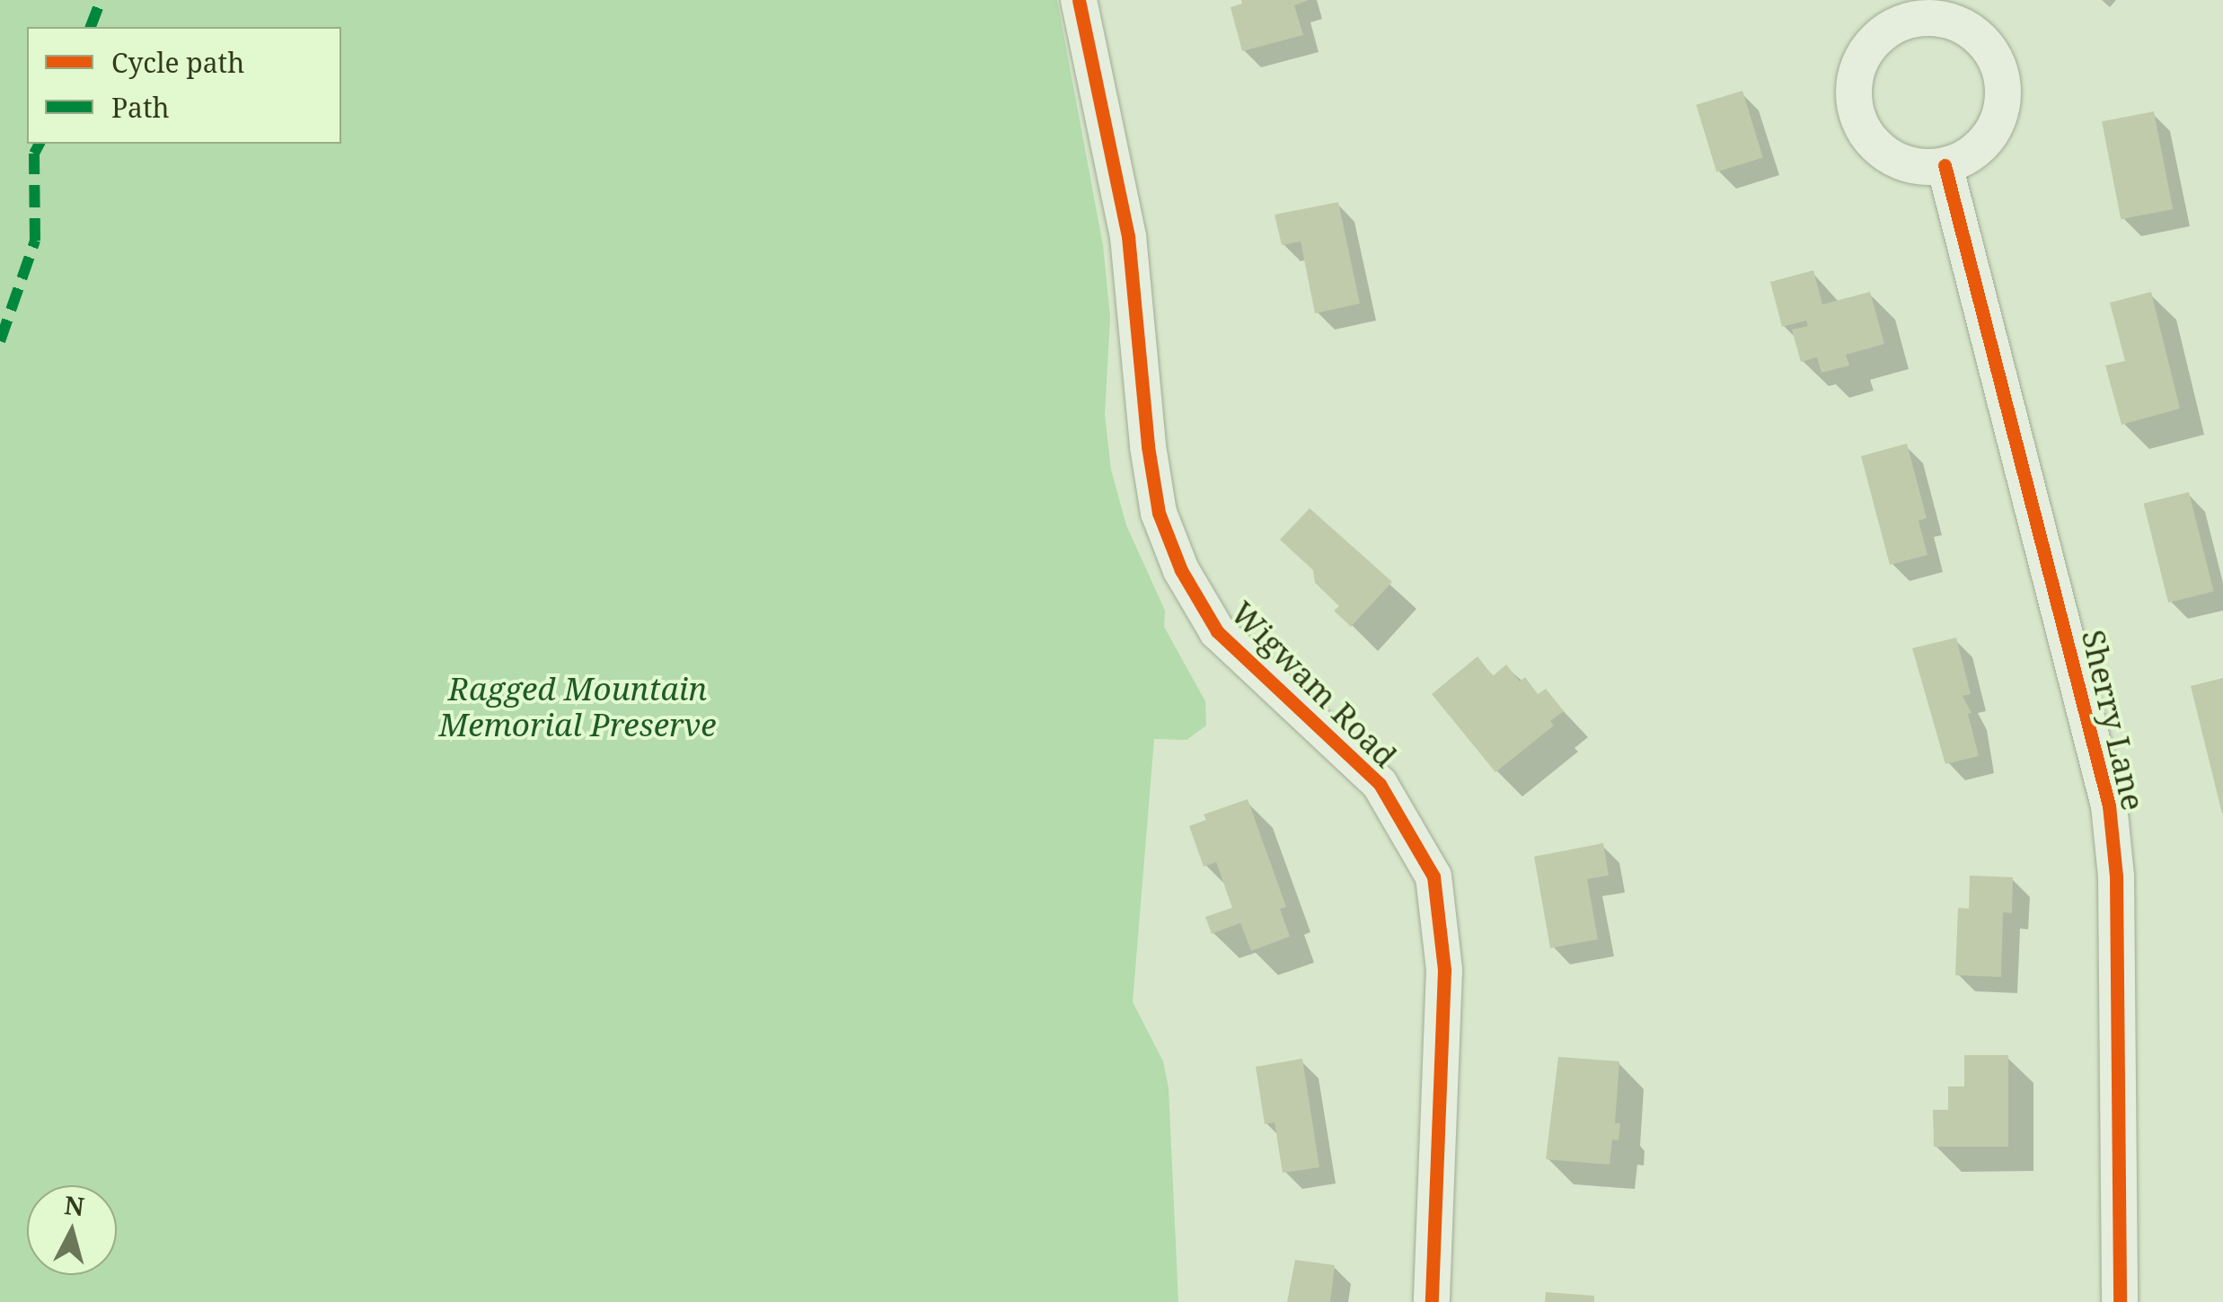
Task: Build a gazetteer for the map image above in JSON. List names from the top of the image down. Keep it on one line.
{"streets":{"street":["Wigwam Road","Sherry Lane"]},"parks":["Ragged Mountain Memorial Preserve"],"legend":["Cycle path","Path"],"north":"top"}
